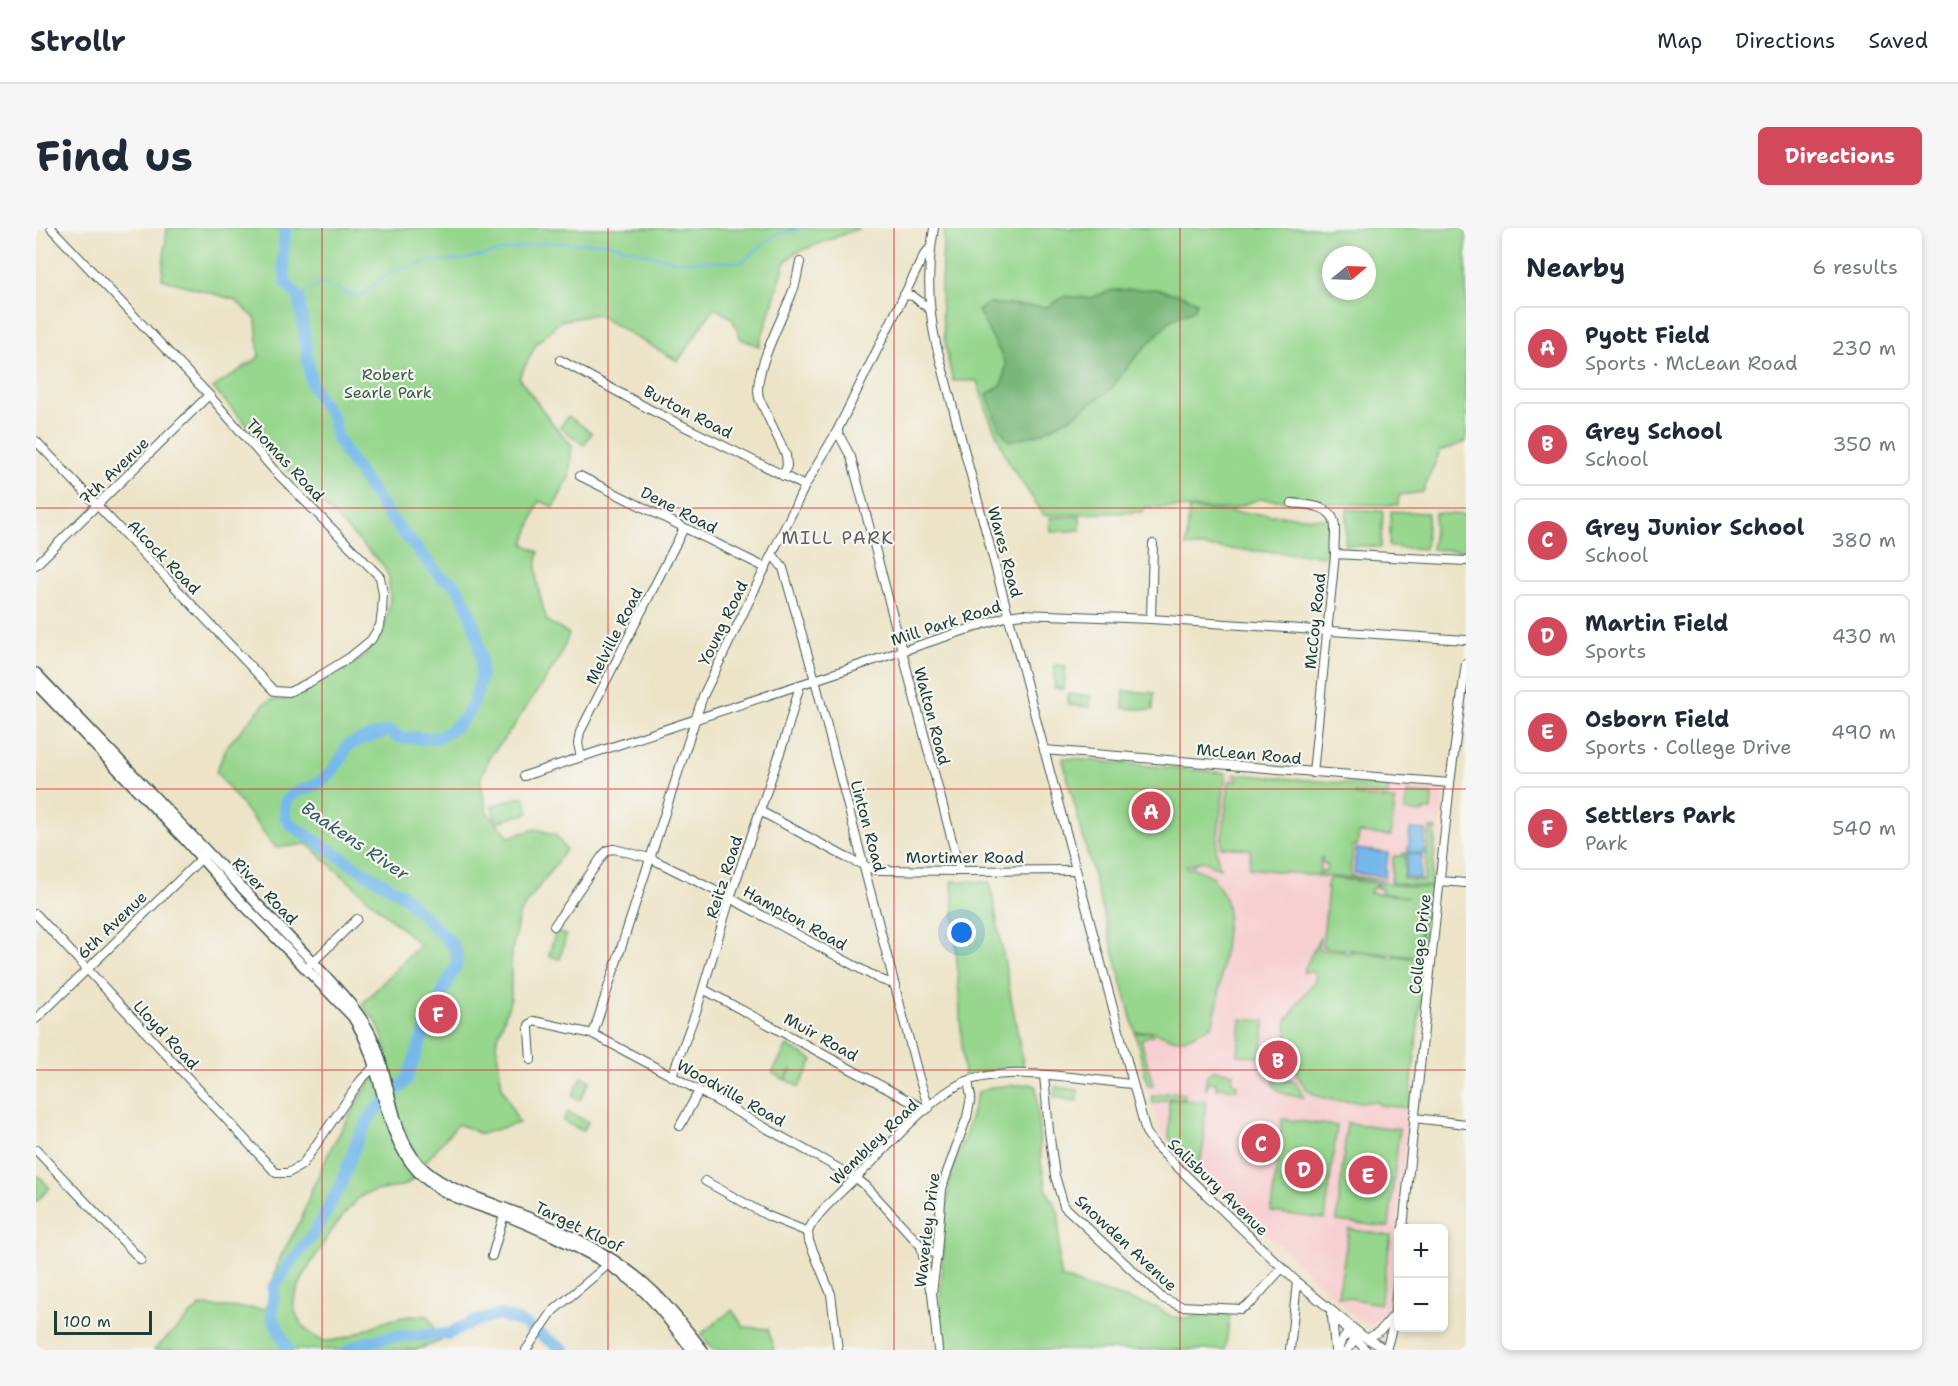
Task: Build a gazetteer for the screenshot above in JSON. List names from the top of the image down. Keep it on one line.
{"streets":{"main road":["River Road","Target Kloof"],"street":["Burton Road","Thomas Road","7th Avenue","Dene Road","Wares Road","Alcock Road","McCoy Road","Young Road","Mill Park Road","Melville Road","Walton Road","McLean Road","Linton Road","Mortimer Road","Reitz Road","Hampton Road","6th Avenue","College Drive","Lloyd Road","Muir Road","Woodville Road","Wembley Road","Salisbury Avenue","Waverley Drive","Snowden Avenue"]},"crossings":[["Burton Road","Young Road"],["Thomas Road","7th Avenue"],["Thomas Road","Alcock Road"],["7th Avenue","Alcock Road"],["Dene Road","Young Road"],["Dene Road","Melville Road"],["Wares Road","Young Road"],["Wares Road","Mill Park Road"],["Wares Road","McLean Road"],["Wares Road","Mortimer Road"],["Wares Road","Salisbury Avenue"],["McCoy Road","Mill Park Road"],["McCoy Road","McLean Road"],["Young Road","Mill Park Road"],["Young Road","Walton Road"],["Young Road","Linton Road"],["Young Road","Hampton Road"],["Young Road","Woodville Road"],["Mill Park Road","Melville Road"],["Mill Park Road","Walton Road"],["Mill Park Road","Linton Road"],["Mill Park Road","Reitz Road"],["Walton Road","Mortimer Road"],["McLean Road","College Drive"],["Linton Road","Mortimer Road"],["Linton Road","Hampton Road"],["Linton Road","Muir Road"],["Linton Road","Wembley Road"],["Mortimer Road","Reitz Road"],["Reitz Road","Hampton Road"],["Reitz Road","Muir Road"],["Reitz Road","Woodville Road"],["River Road","6th Avenue"],["River Road","Lloyd Road"],["River Road","Target Kloof"],["6th Avenue","Lloyd Road"],["Muir Road","Wembley Road"],["Woodville Road","Wembley Road"],["Wembley Road","Salisbury Avenue"],["Wembley Road","Waverley Drive"],["Wembley Road","Snowden Avenue"],["Salisbury Avenue","Snowden Avenue"]],"districts":["MILL PARK"],"water":["Baakens River"],"parks":["Robert Searle Park"],"scale_bar":"100 m","north":"right","page":{"header":"Strollr","nav":["Map","Directions","Saved"],"buttons":"Directions","title":"Find us","heading":["Nearby","6 results"],"list":[{"mark":"A","name":"Pyott Field","note":"Sports · McLean Road","value":"230 m"},{"mark":"B","name":"Grey School","note":"School","value":"350 m"},{"mark":"C","name":"Grey Junior School","note":"School","value":"380 m"},{"mark":"D","name":"Martin Field","note":"Sports","value":"430 m"},{"mark":"E","name":"Osborn Field","note":"Sports · College Drive","value":"490 m"},{"mark":"F","name":"Settlers Park","note":"Park","value":"540 m"}],"pins":["A","F","B","C","D","E"],"map_buttons":["+","−"],"scale":"100 m"}}
